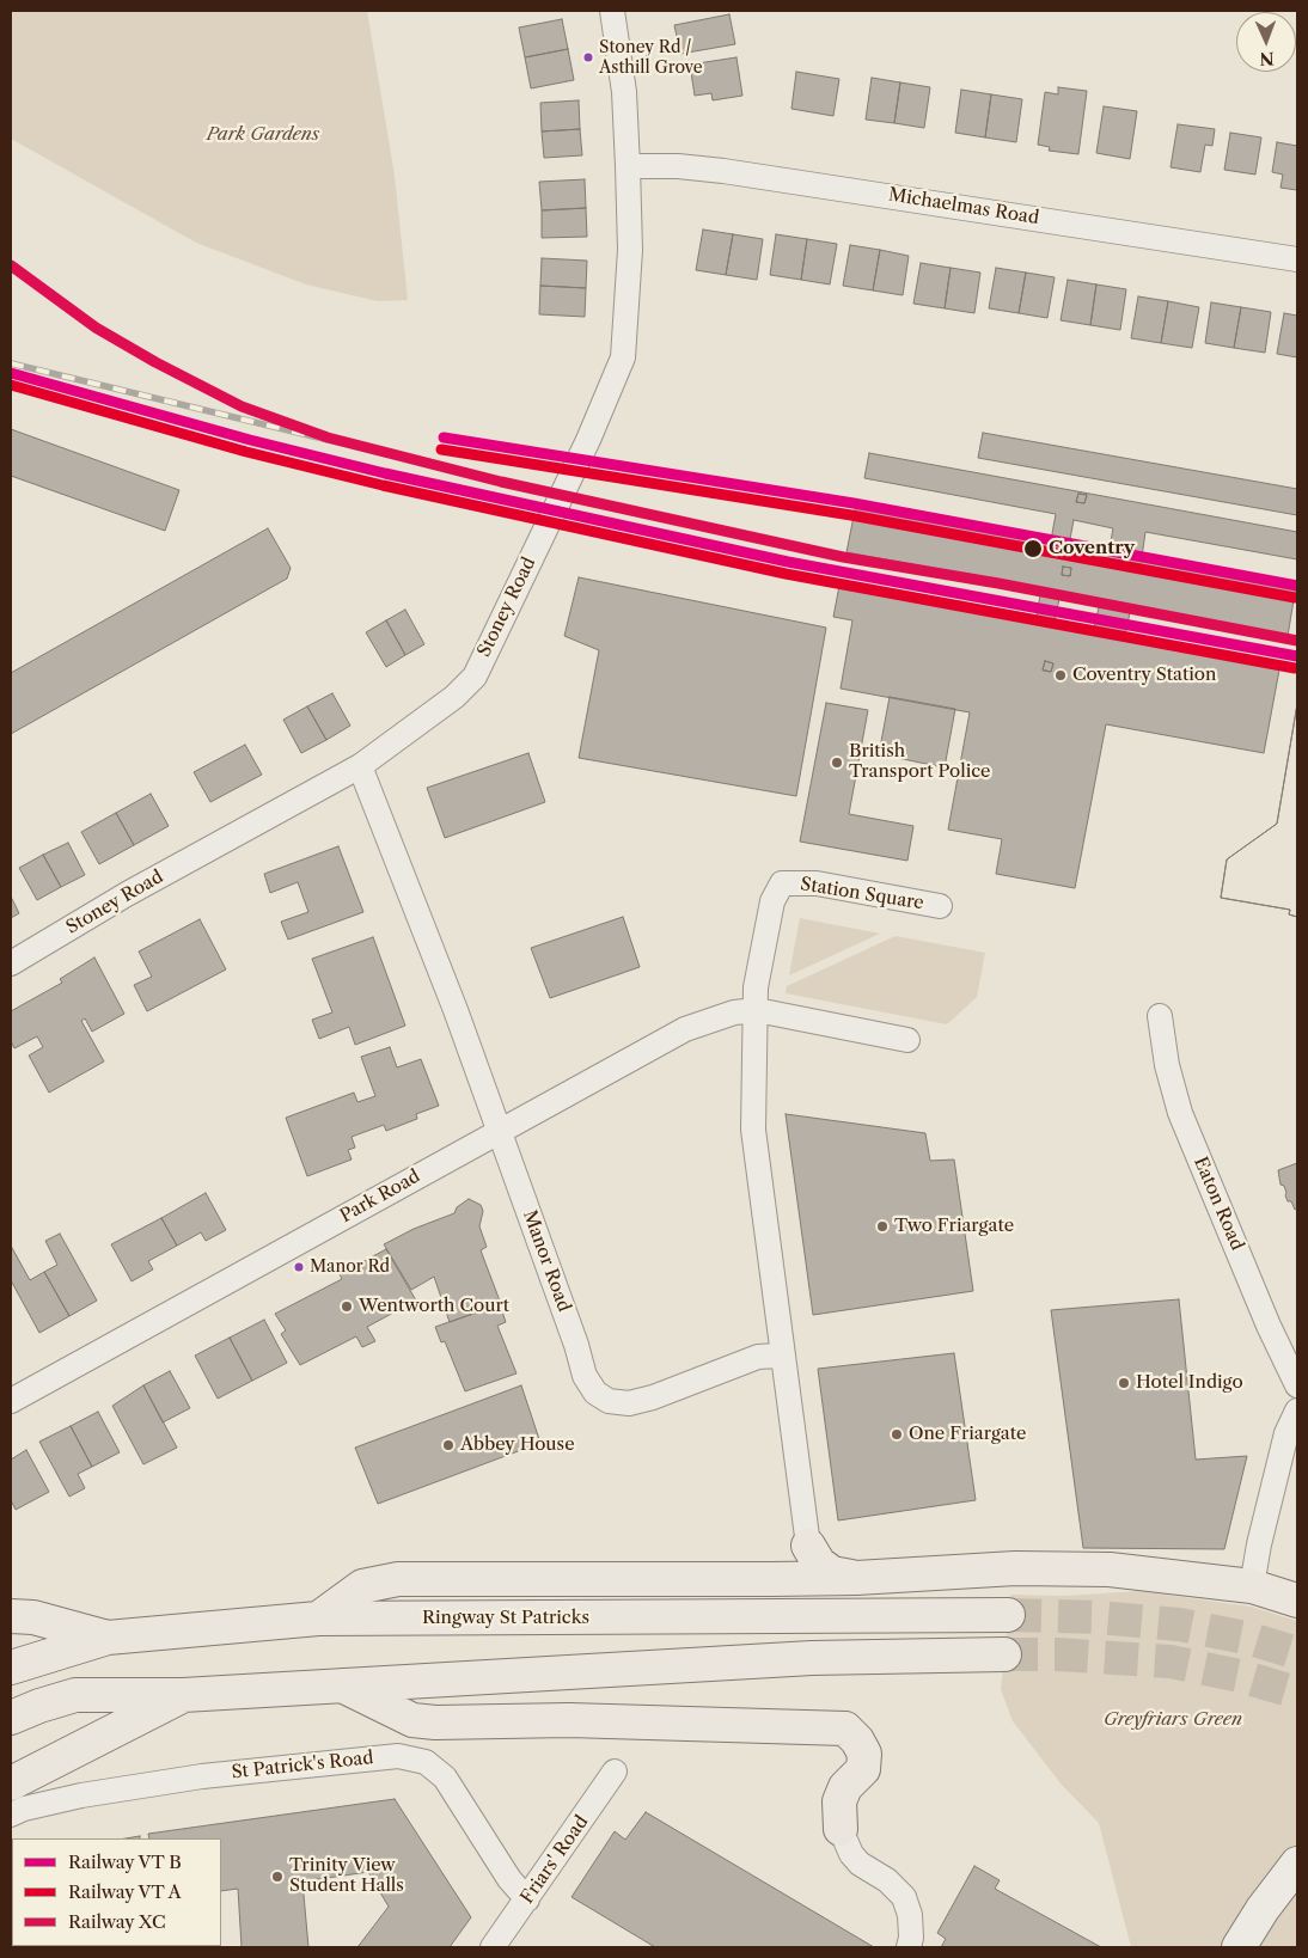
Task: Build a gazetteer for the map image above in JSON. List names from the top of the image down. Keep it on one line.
{"streets":{"highway":["Ringway St Patricks"],"street":["Michaelmas Road","Stoney Road","Station Square","Park Road","Eaton Road","Manor Road","St Patrick's Road","Friars' Road"]},"crossings":[["Michaelmas Road","Stoney Road"],["Stoney Road","Manor Road"],["Station Square","Park Road"],["Park Road","Manor Road"],["St Patrick's Road","Friars' Road"]],"parks":["Park Gardens","Greyfriars Green"],"places":["Stoney Rd / Asthill Grove","Coventry","Coventry Station","British Transport Police","Two Friargate","Manor Rd","Wentworth Court","Hotel Indigo","One Friargate","Abbey House","Trinity View Student Halls"],"lines":["rail line XC"],"legend":["Railway VT B","Railway VT A","Railway XC"],"north":"bottom"}
